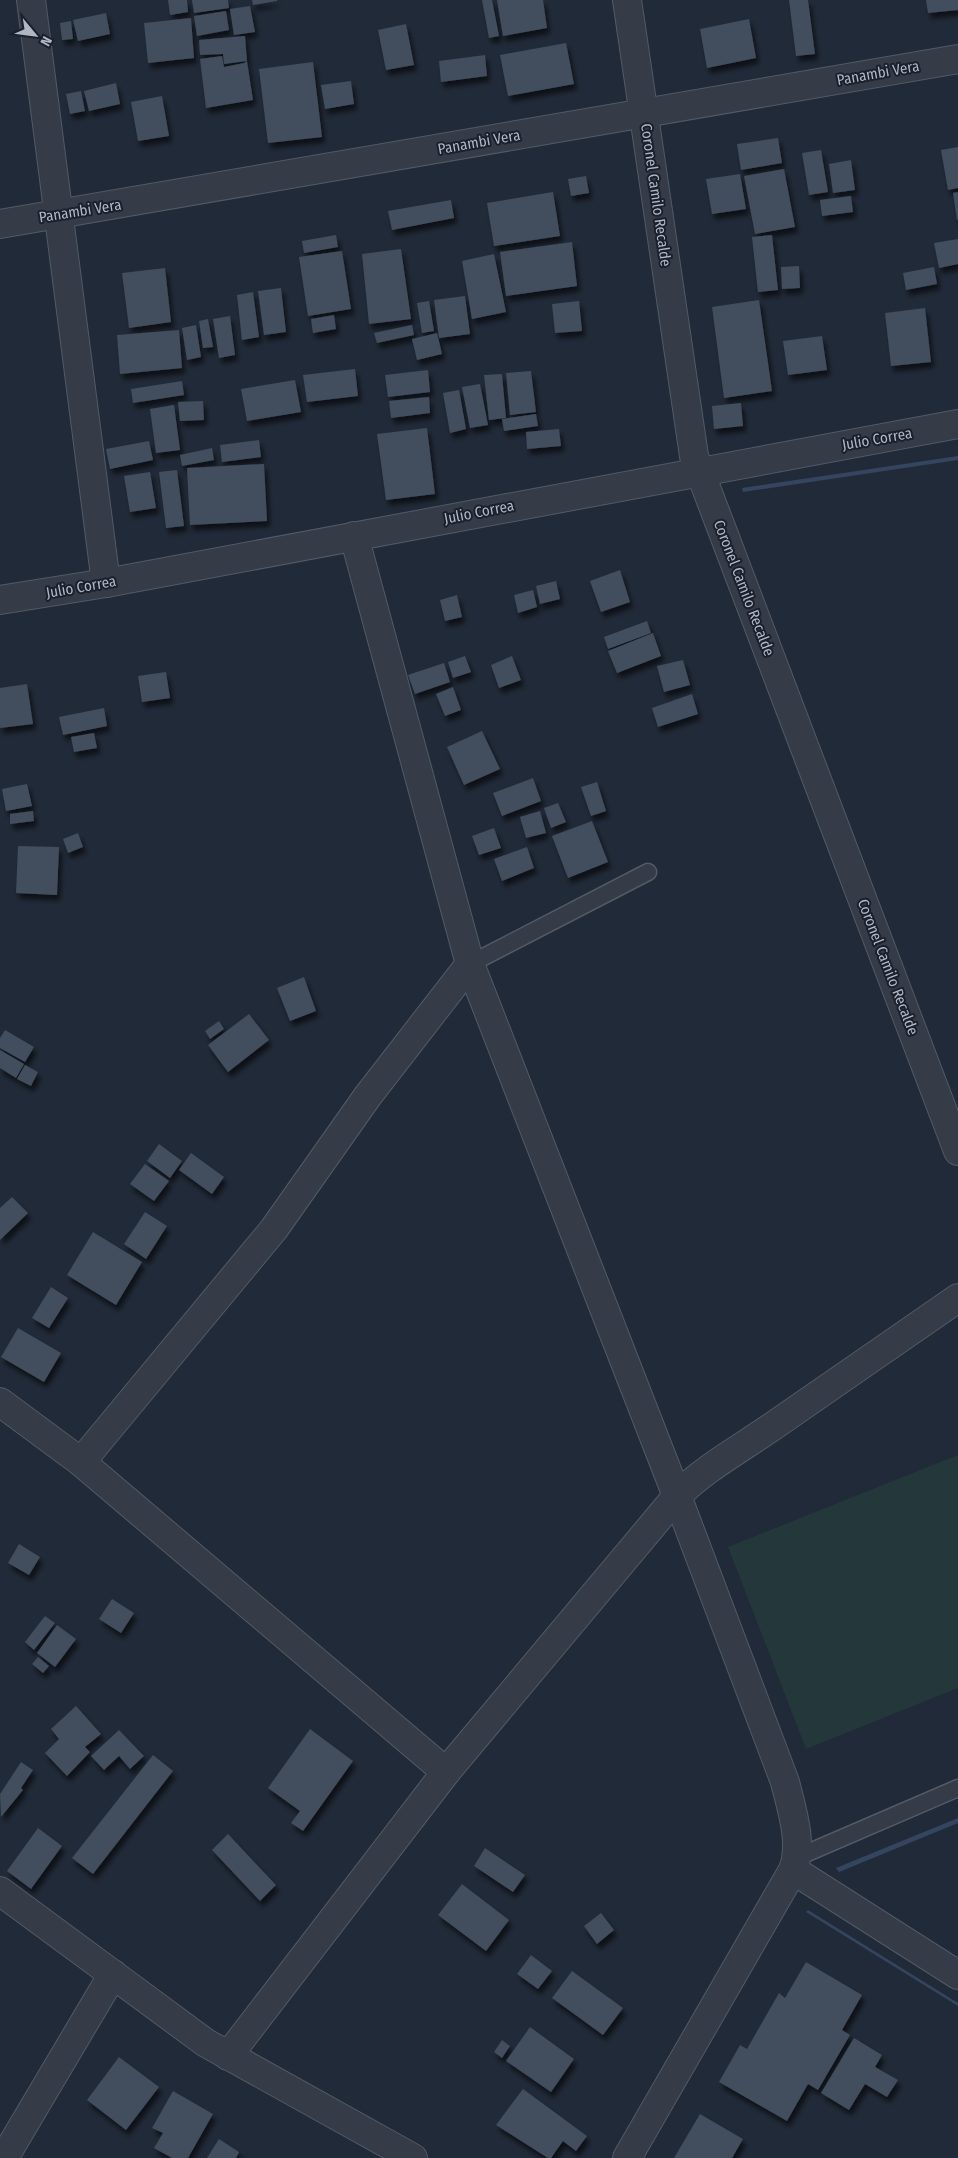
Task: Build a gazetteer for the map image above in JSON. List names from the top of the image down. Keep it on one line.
{"streets":{"street":["Panambi Vera","Coronel Camilo Recalde","Julio Correa"]},"crossings":[["Panambi Vera","Coronel Camilo Recalde"],["Coronel Camilo Recalde","Julio Correa"]],"north":"bottom right"}
